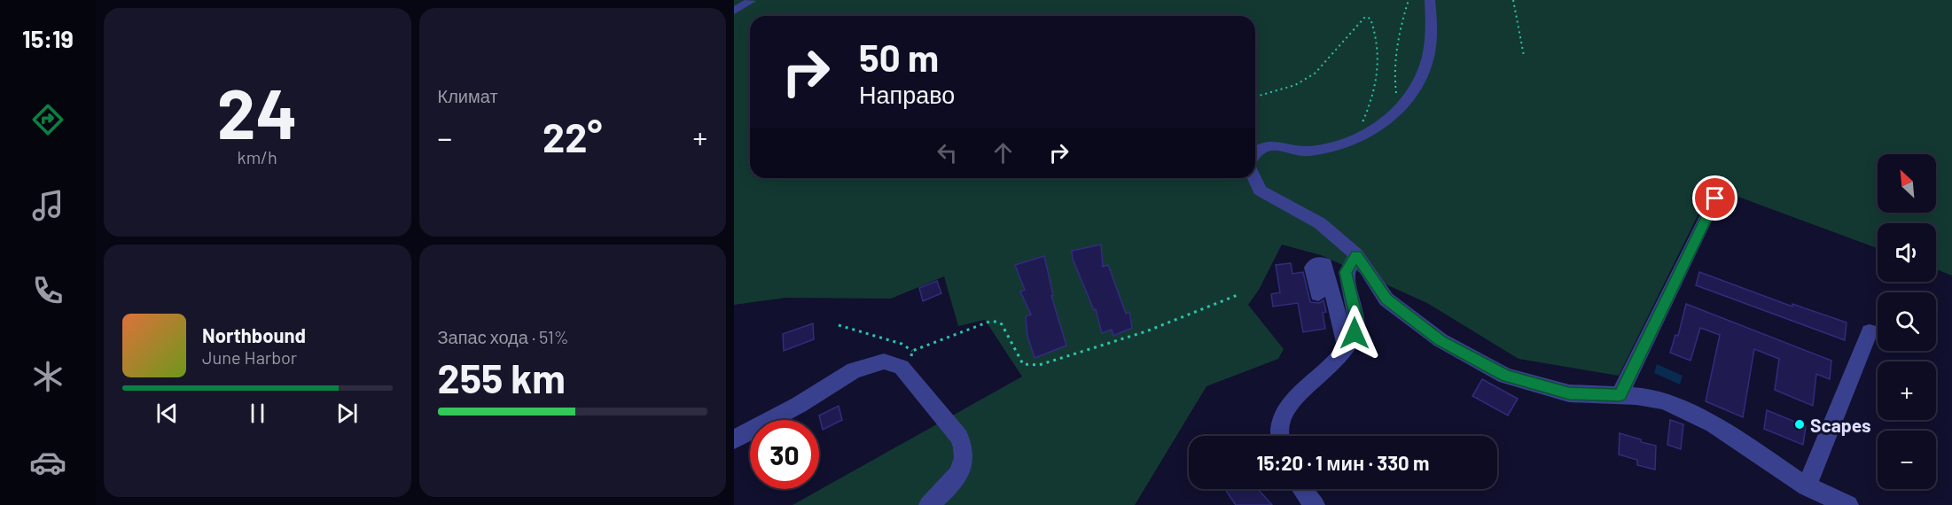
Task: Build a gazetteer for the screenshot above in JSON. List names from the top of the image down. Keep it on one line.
{"places":["Scapes"],"north":"top left","page":{"tabs":"15:19","tile":[["24","km/h"],"Климат",["Запас хода · 51%","255 km"]],"turn":["50 m","Направо"],"heat":["−","22°","+"],"map_buttons":["+","−"],"song":["Northbound","June Harbor"],"limit":"30","trip":"15:20 · 1 мин · 330 m"}}
